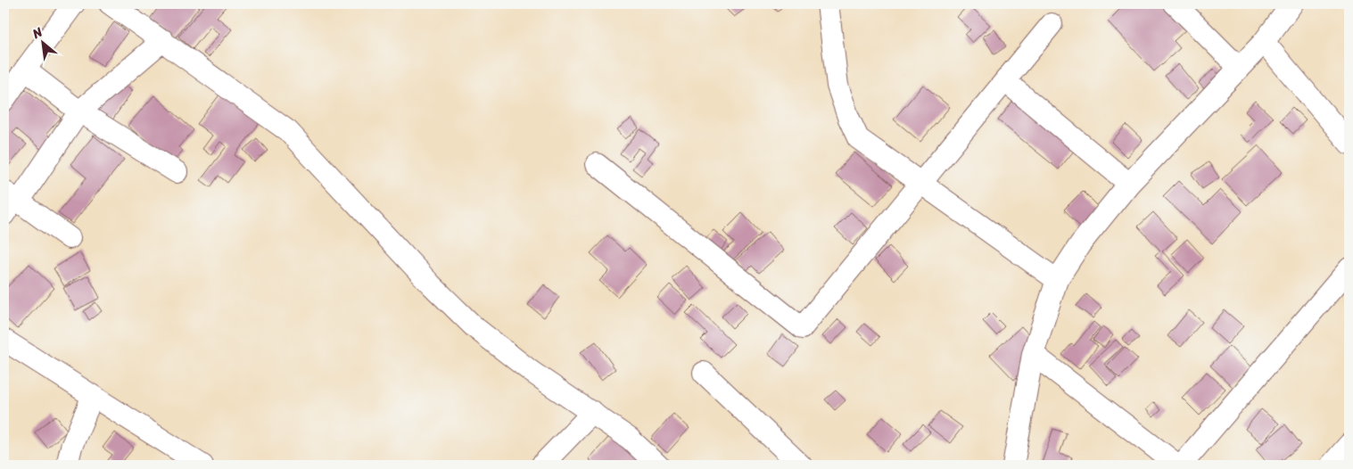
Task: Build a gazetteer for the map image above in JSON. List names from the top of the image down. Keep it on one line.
{"north":"top left"}
